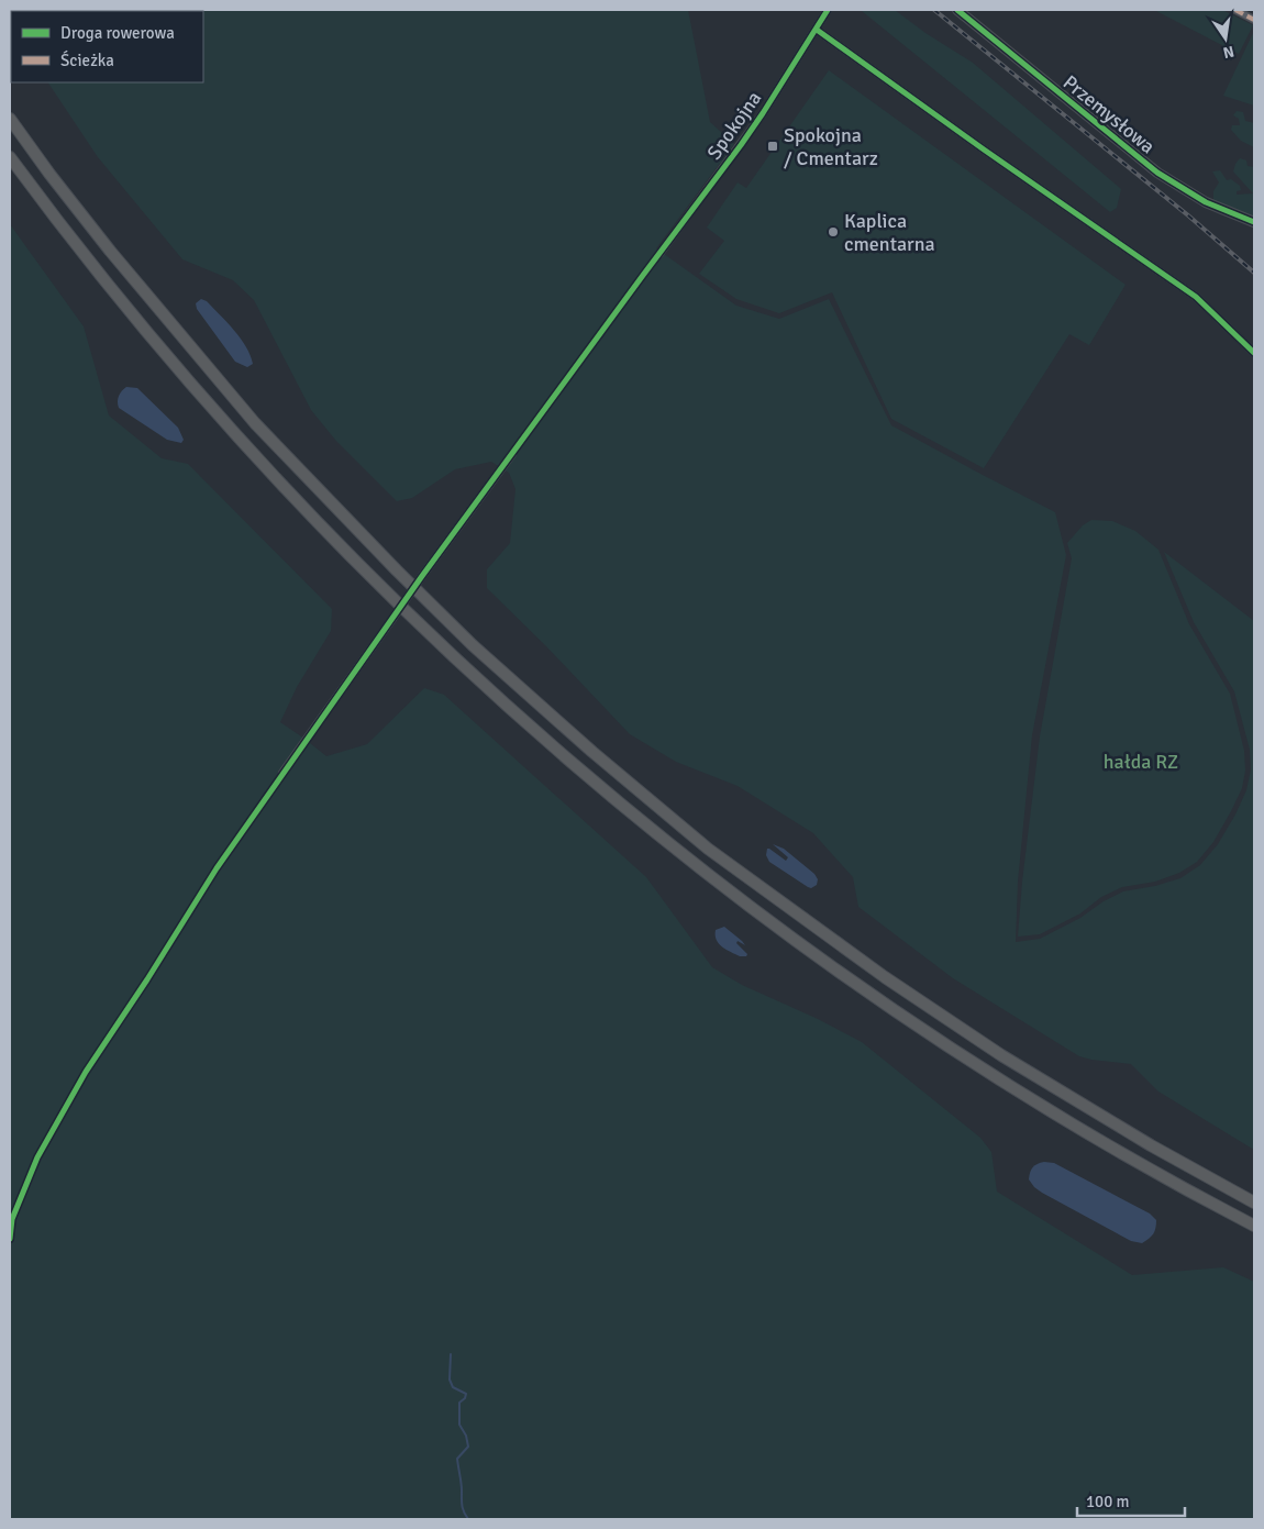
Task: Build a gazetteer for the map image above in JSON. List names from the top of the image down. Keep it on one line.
{"streets":{"street":["Przemysłowa","Spokojna"]},"parks":["hałda RZ"],"places":{"transit":["Spokojna / Cmentarz"],"other":["Kaplica cmentarna"]},"legend":["Droga rowerowa","Ścieżka"],"scale_bar":"100 m","north":"bottom"}
